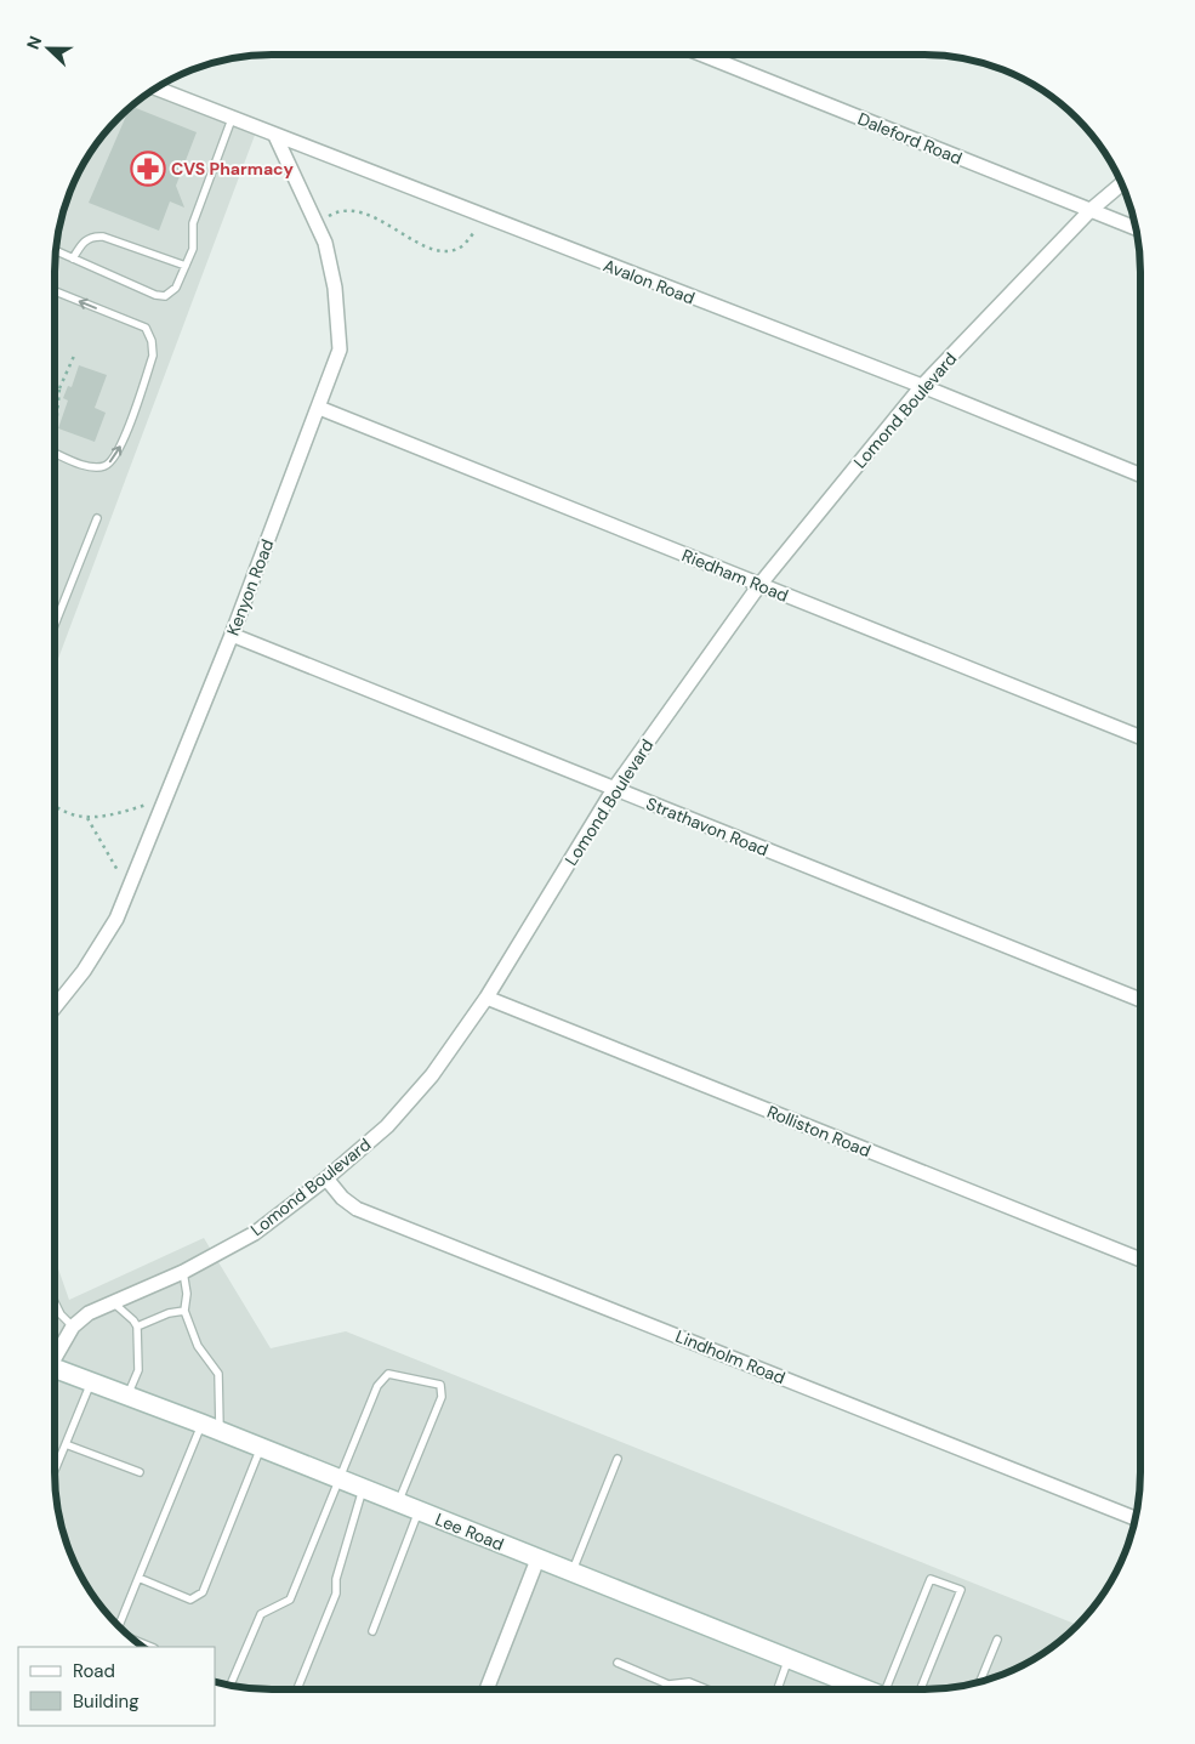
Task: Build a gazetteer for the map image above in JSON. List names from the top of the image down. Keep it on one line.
{"streets":{"main road":["Lee Road"],"street":["Daleford Road","Avalon Road","Lomond Boulevard","Riedham Road","Kenyon Road","Strathavon Road","Rolliston Road","Lindholm Road"]},"crossings":[["Daleford Road","Lomond Boulevard"],["Avalon Road","Lomond Boulevard"],["Avalon Road","Kenyon Road"],["Lomond Boulevard","Riedham Road"],["Lomond Boulevard","Strathavon Road"],["Lomond Boulevard","Rolliston Road"],["Lomond Boulevard","Lindholm Road"],["Riedham Road","Kenyon Road"],["Kenyon Road","Strathavon Road"]],"places":{"pharmacy":["CVS Pharmacy"]},"legend":["Road","Building"],"north":"left"}
